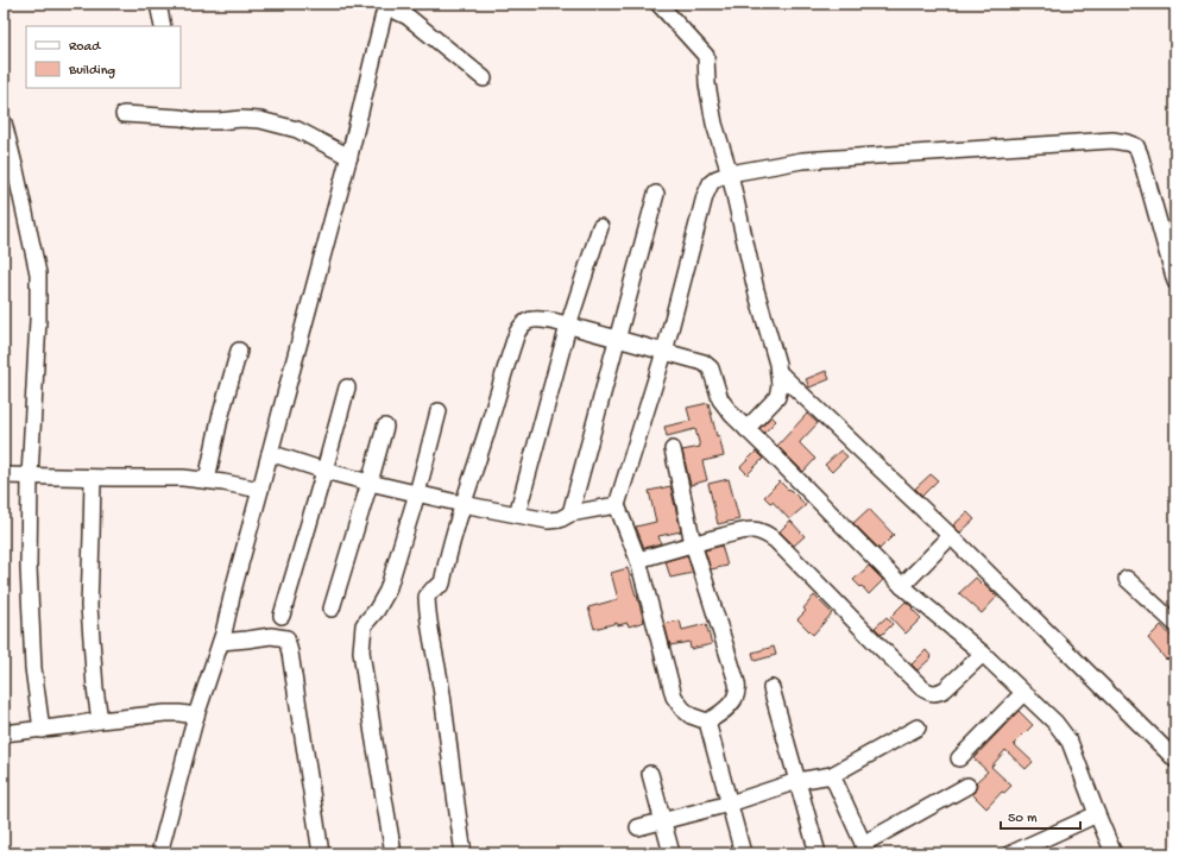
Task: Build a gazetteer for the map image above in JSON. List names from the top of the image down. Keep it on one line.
{"legend":["Road","Building"],"scale_bar":"50 m"}
